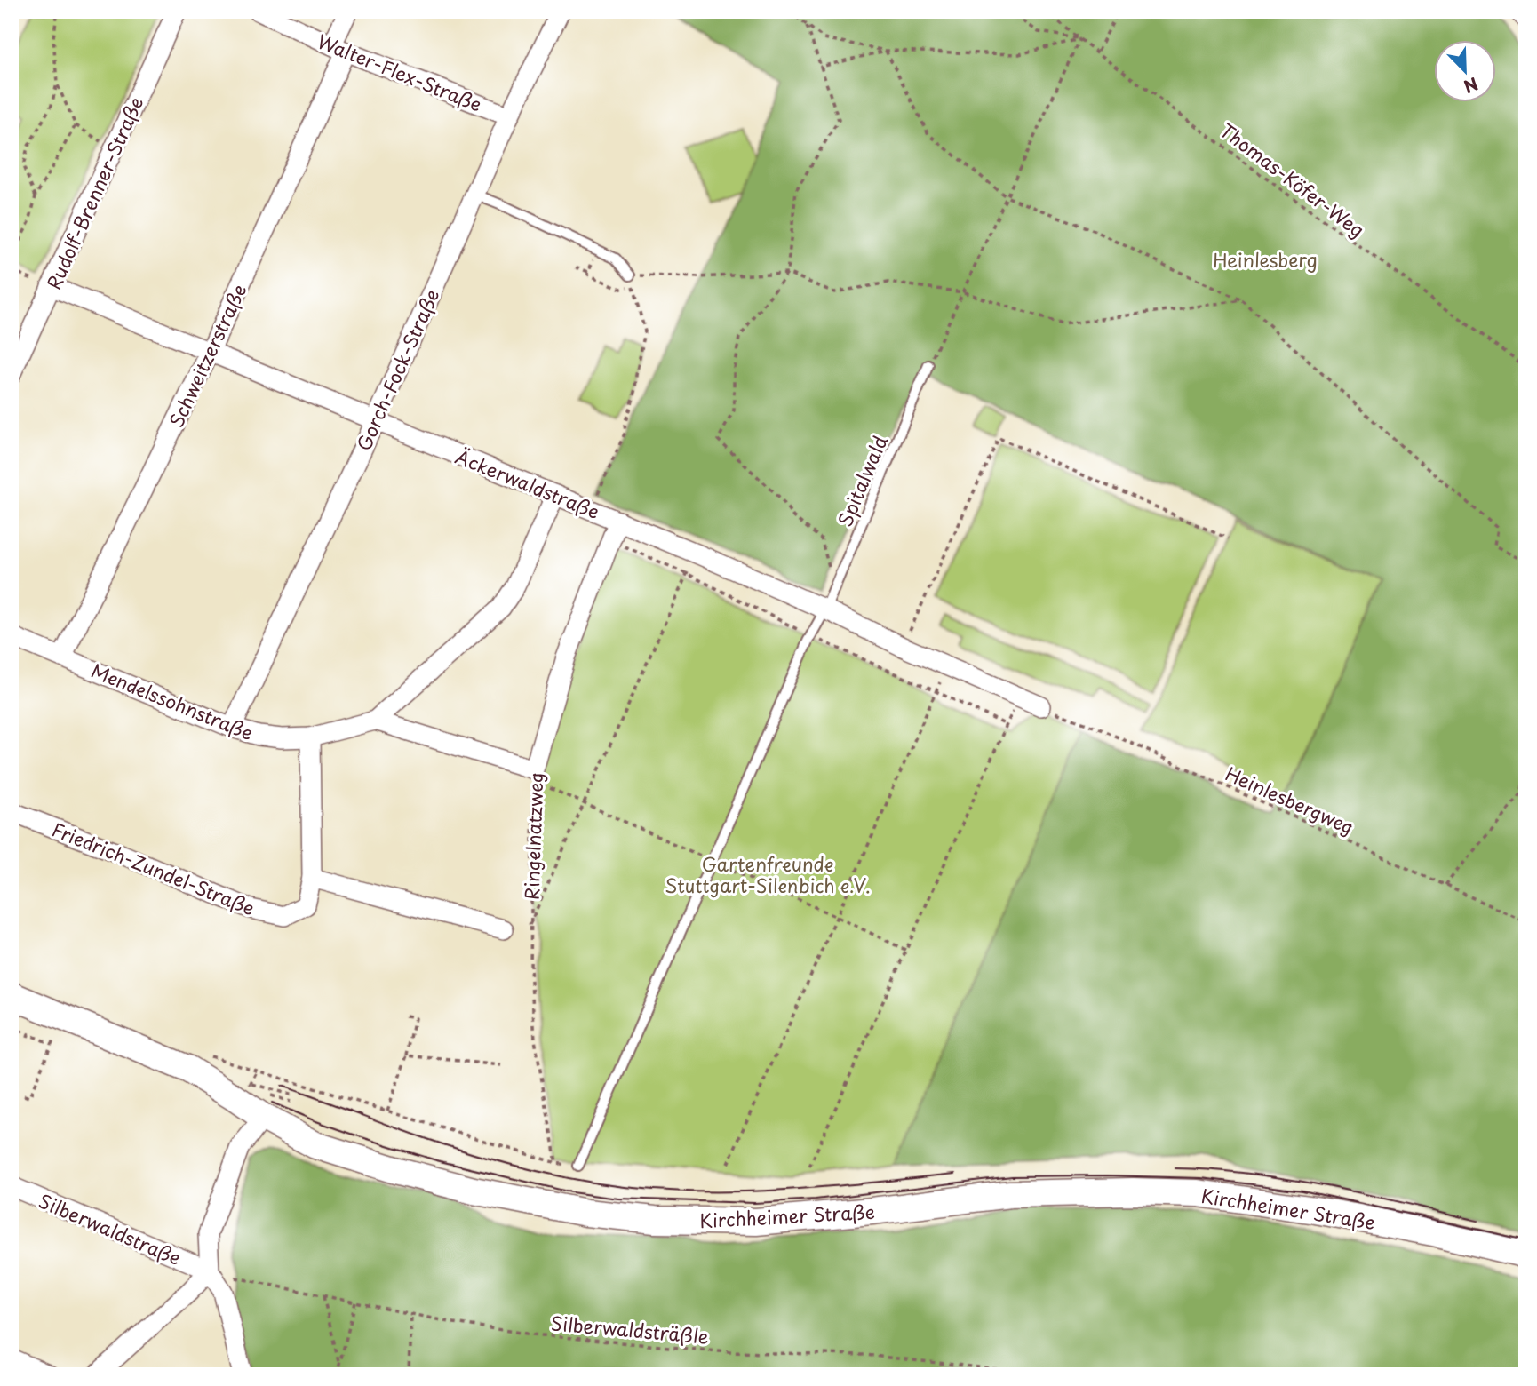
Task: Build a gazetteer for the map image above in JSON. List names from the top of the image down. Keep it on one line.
{"streets":{"main road":["Kirchheimer Straße"],"street":["Walter-Flex-Straße","Rudolf-Brenner-Straße","Schweitzerstraße","Gorch-Fock-Straße","Äckerwaldstraße","Mendelssohnstraße","Ringelnatzweg","Friedrich-Zundel-Straße","Silberwaldstraße"],"lane":["Spitalwald"],"path":["Thomas-Köfer-Weg","Heinlesbergweg","Silberwaldsträßle"]},"crossings":[["Walter-Flex-Straße","Schweitzerstraße"],["Walter-Flex-Straße","Gorch-Fock-Straße"],["Rudolf-Brenner-Straße","Äckerwaldstraße"],["Schweitzerstraße","Äckerwaldstraße"],["Schweitzerstraße","Mendelssohnstraße"],["Gorch-Fock-Straße","Äckerwaldstraße"],["Gorch-Fock-Straße","Mendelssohnstraße"],["Spitalwald","Äckerwaldstraße"],["Äckerwaldstraße","Mendelssohnstraße"],["Äckerwaldstraße","Heinlesbergweg"],["Äckerwaldstraße","Ringelnatzweg"],["Mendelssohnstraße","Friedrich-Zundel-Straße"],["Silberwaldstraße","Silberwaldsträßle"]],"parks":["Heinlesberg","Gartenfreunde Stuttgart-Silenbich e.V."],"north":"bottom right"}
